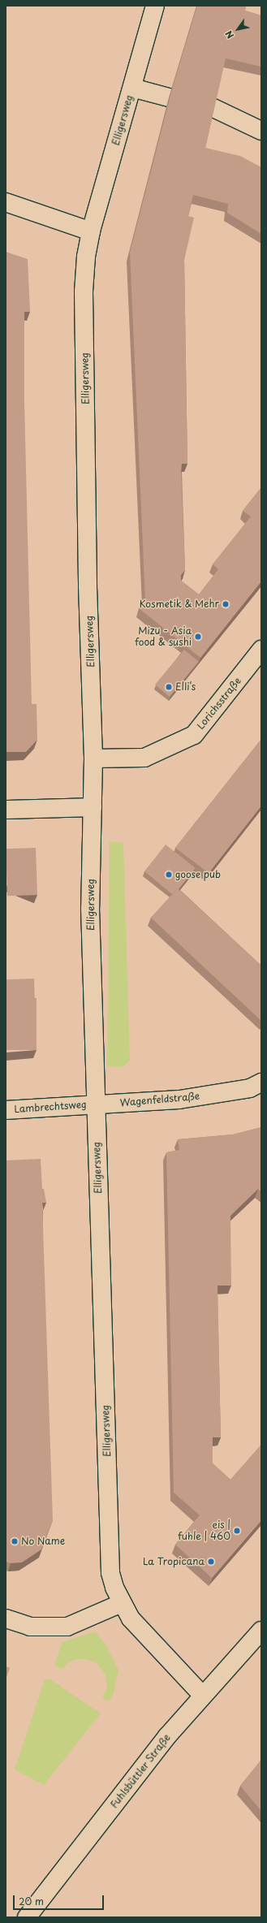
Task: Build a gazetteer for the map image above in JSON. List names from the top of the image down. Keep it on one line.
{"streets":{"street":["Elligersweg","Lorichsstraße","Wagenfeldstraße","Lambrechtsweg","Fuhlsbüttler Straße"]},"crossings":[["Elligersweg","Lorichsstraße"],["Elligersweg","Wagenfeldstraße"],["Elligersweg","Lambrechtsweg"],["Elligersweg","Fuhlsbüttler Straße"],["Wagenfeldstraße","Lambrechtsweg"]],"places":["Kosmetik & Mehr","Mizu - Asia food & sushi","Elli‘s","goose pub","eis | fuhle | 460","No Name","La Tropicana"],"scale_bar":"20 m","north":"bottom left"}
